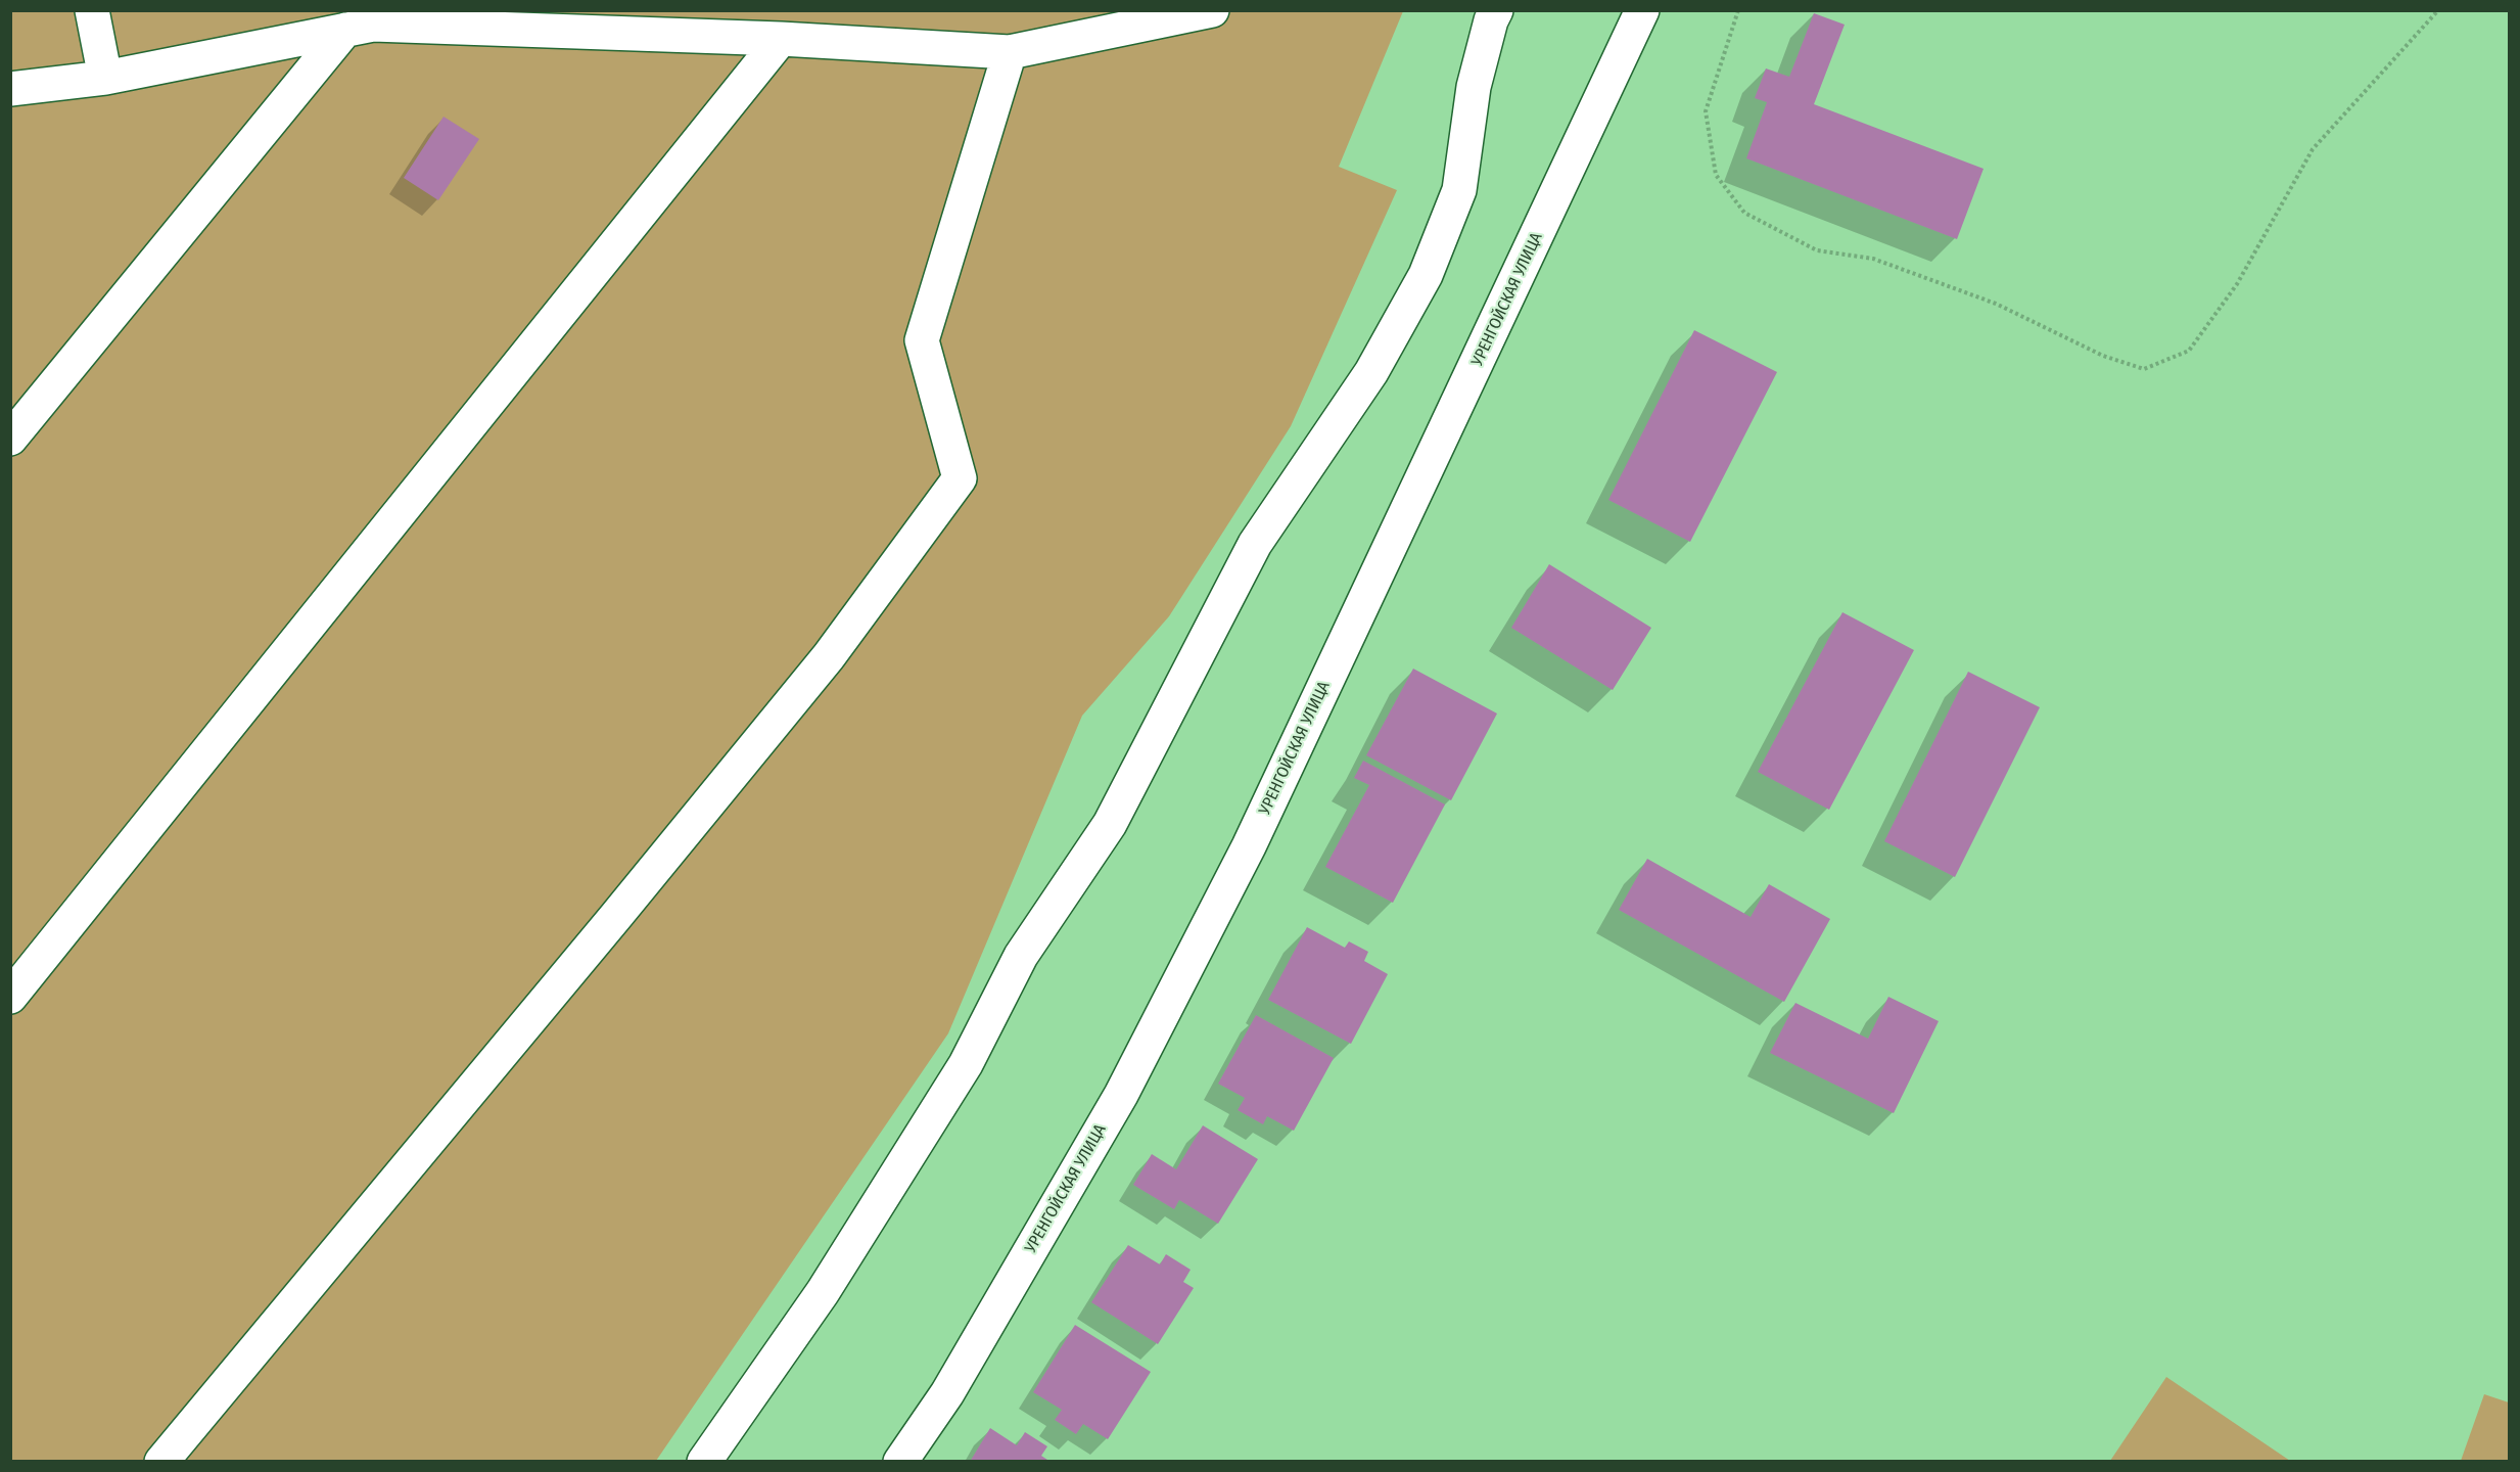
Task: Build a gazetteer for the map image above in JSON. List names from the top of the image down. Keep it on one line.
{"streets":{"street":["УРЕНГОЙСКАЯ УЛИЦА"]}}
